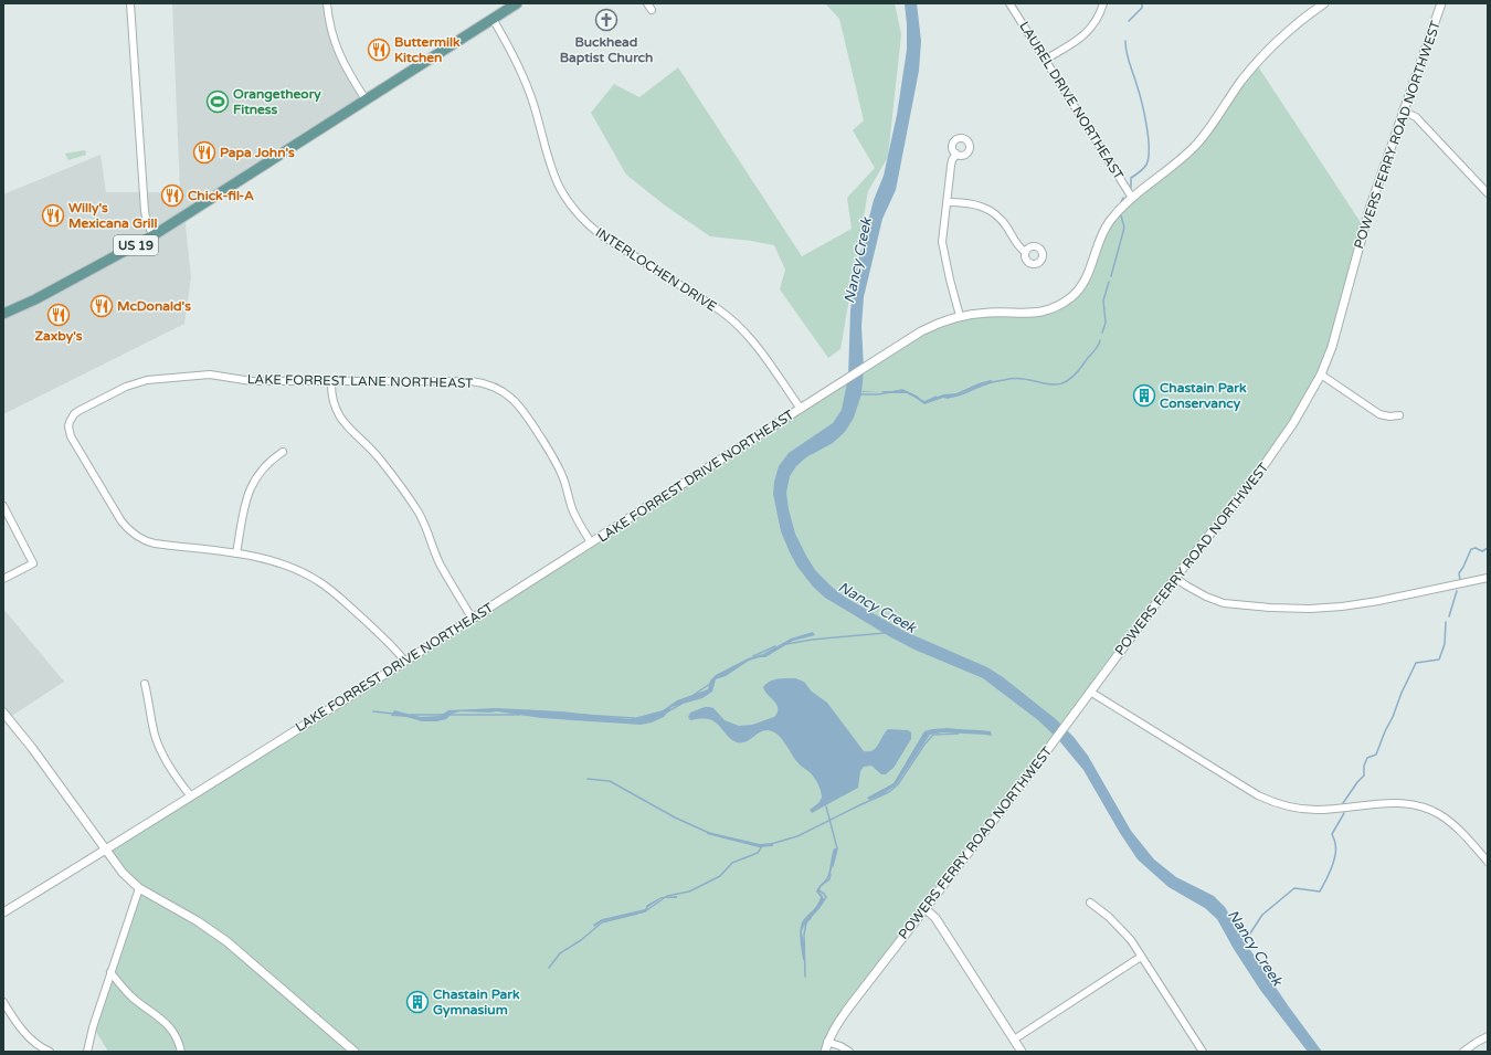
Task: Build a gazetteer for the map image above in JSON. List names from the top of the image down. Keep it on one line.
{"streets":{"main road":["US 19"],"street":["LAUREL DRIVE NORTHEAST","POWERS FERRY ROAD NORTHWEST","INTERLOCHEN DRIVE","LAKE FORREST LANE NORTHEAST","LAKE FORREST DRIVE NORTHEAST"]},"crossings":[["LAUREL DRIVE NORTHEAST","LAKE FORREST DRIVE NORTHEAST"],["US 19","INTERLOCHEN DRIVE"],["INTERLOCHEN DRIVE","LAKE FORREST DRIVE NORTHEAST"],["LAKE FORREST LANE NORTHEAST","LAKE FORREST DRIVE NORTHEAST"]],"water":["Nancy Creek"],"places":{"church":["Buckhead Baptist Church"],"restaurant":["Buttermilk Kitchen","Papa John's","Chick-fil-A","Willy's Mexicana Grill","McDonald's","Zaxby's"],"sports":["Orangetheory Fitness"],"building":["Chastain Park Conservancy","Chastain Park Gymnasium"]}}
